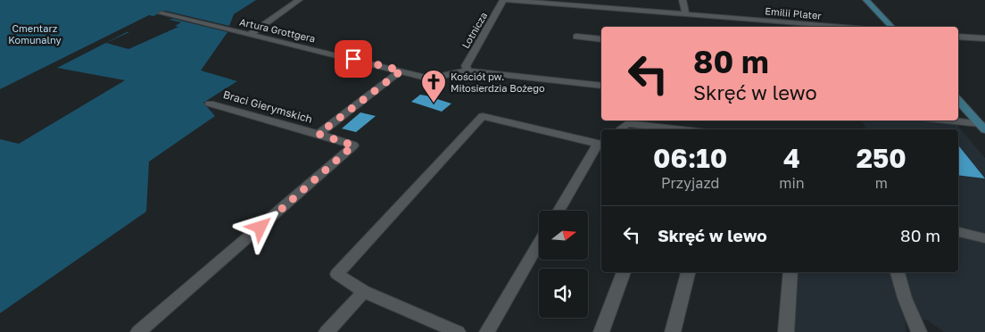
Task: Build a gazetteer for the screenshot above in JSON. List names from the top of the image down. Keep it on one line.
{"streets":{"street":["Emilii Plater","Artura Grottgera","Lotnicza","Braci Gierymskich"]},"crossings":[["Emilii Plater","Lotnicza"],["Artura Grottgera","Lotnicza"]],"parks":["Cmentarz Komunalny"],"places":{"church":["Kościół pw. Miłosierdzia Bożego"]},"north":"right","page":{"turn":["80 m","Skręć w lewo"],"eta":["06:10","Przyjazd","4","min","250","m"],"list":[{"name":"Skręć w lewo","value":"80 m"}]}}
